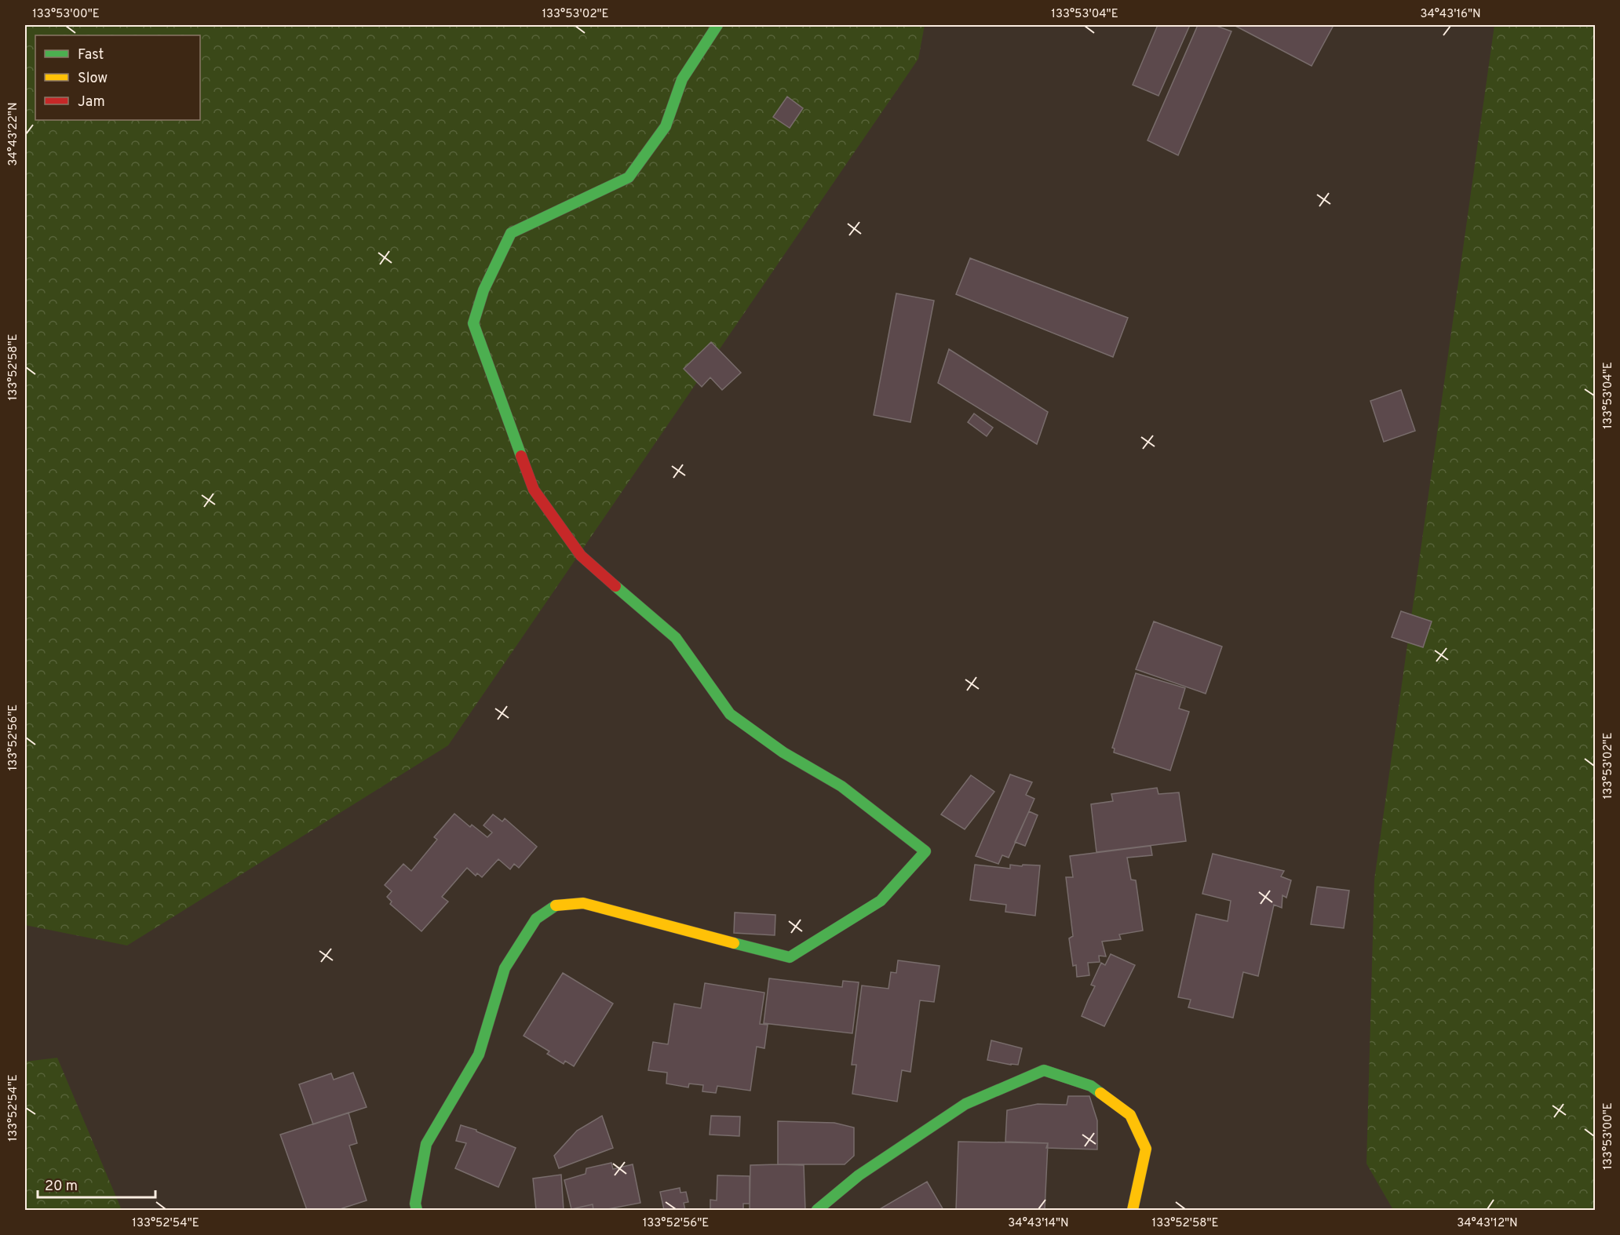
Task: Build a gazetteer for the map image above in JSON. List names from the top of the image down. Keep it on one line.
{"legend":["Fast","Slow","Jam"],"scale_bar":"20 m","coordinates":["133°53'00\"E","133°53'02\"E","133°53'04\"E","34°43'16\"N","34°43'22\"N","133°52'58\"E","133°52'56\"E","133°52'54\"E","34°43'14\"N","34°43'12\"N"]}
